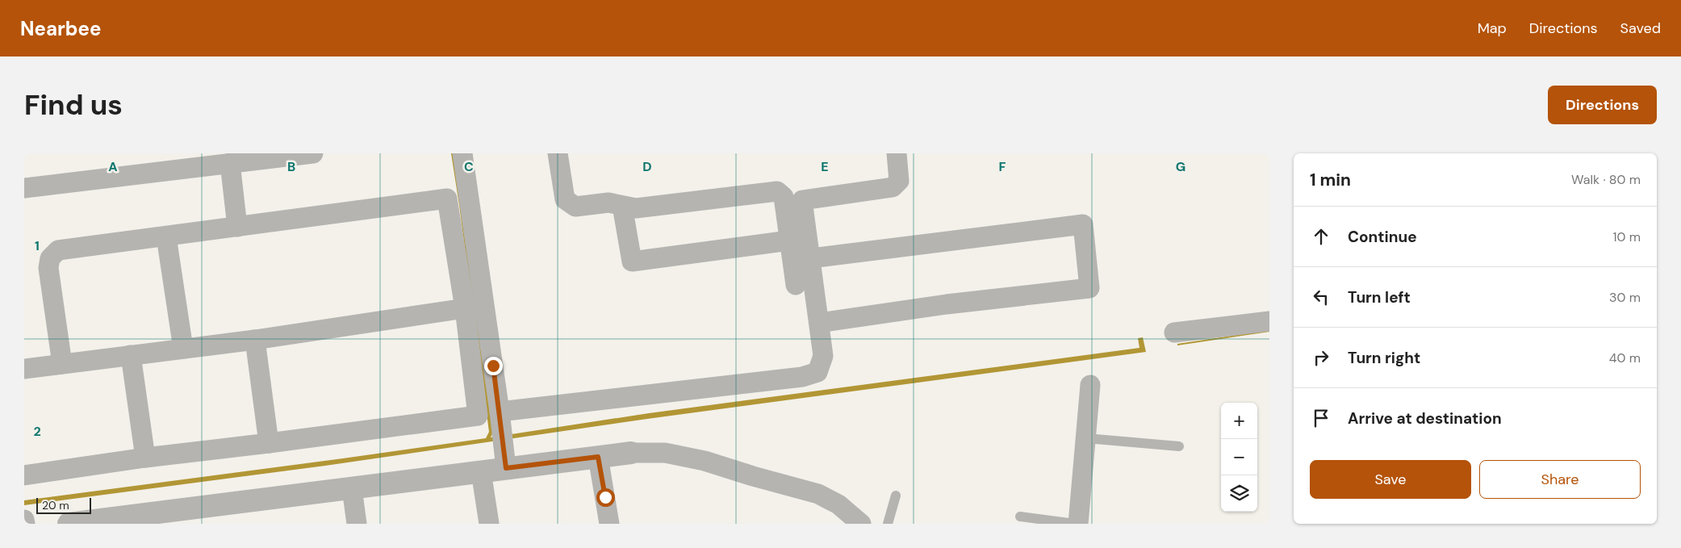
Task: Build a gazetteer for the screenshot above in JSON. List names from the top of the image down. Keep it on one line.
{"scale_bar":"20 m","page":{"header":"Nearbee","nav":["Map","Directions","Saved"],"buttons":["Directions",["Save","Share"]],"title":"Find us","heading":["1 min","Walk · 80 m"],"list":[["Continue","10 m"],["Turn left","30 m"],["Turn right","40 m"],"Arrive at destination"],"map_buttons":["+","−"],"scale":"20 m"},"grid":{"columns":["A","B","C","D","E","F","G"],"rows":["1","2"]}}
